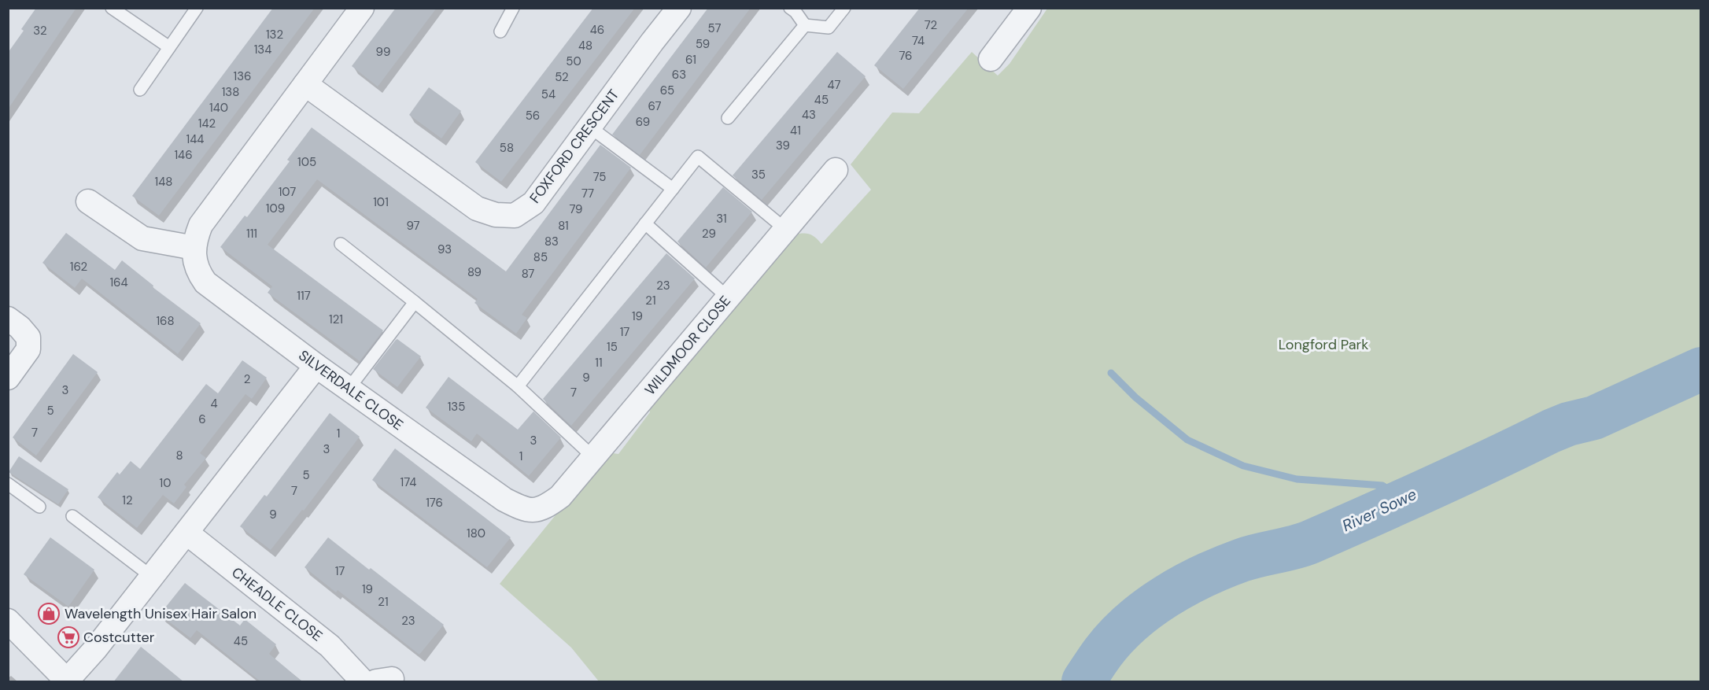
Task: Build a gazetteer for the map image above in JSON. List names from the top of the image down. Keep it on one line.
{"streets":{"street":["FOXFORD CRESCENT","WILDMOOR CLOSE","SILVERDALE CLOSE","CHEADLE CLOSE"]},"crossings":[["FOXFORD CRESCENT","SILVERDALE CLOSE"],["WILDMOOR CLOSE","SILVERDALE CLOSE"]],"water":["River Sowe"],"parks":["Longford Park"],"places":{"shop":["Wavelength Unisex Hair Salon"],"supermarket":["Costcutter"]},"house_numbers":["72","57","46","32","132","74","59","48","134","99","76","61","50","63","136","52","47","65","138","54","45","67","140","43","56","69","142","41","144","39","58","146","105","35","75","148","107","77","101","109","79","31","97","81","111","29","83","93","85","162","89","87","164","23","117","21","19","121","168","17","15","11","9","2","3","7","4","135","5","6","7","1","3","3","8","1","5","174","10","7","12","176","9","180","17","19","21","23","45"]}
